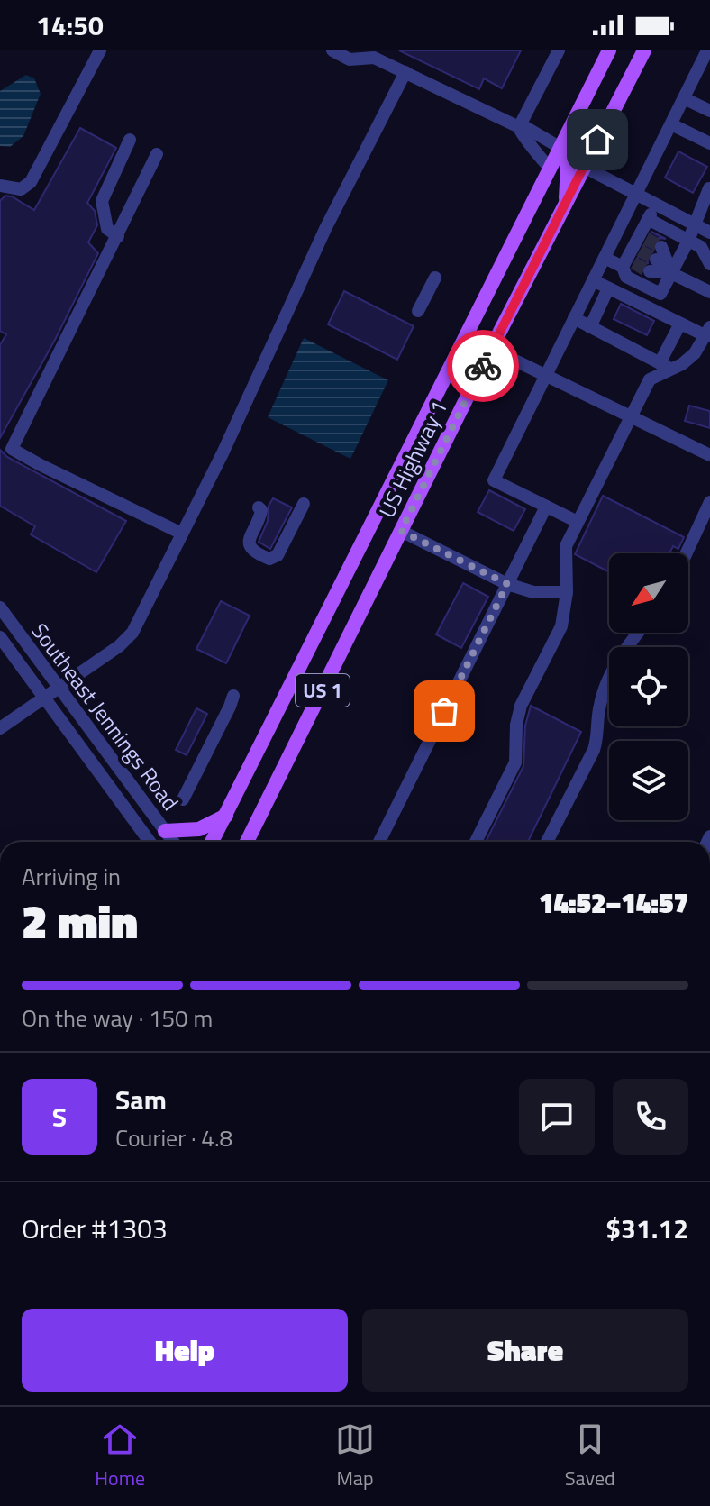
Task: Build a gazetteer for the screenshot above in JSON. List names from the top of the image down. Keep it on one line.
{"streets":{"main road":["US Highway 1","US 1"],"street":["Southeast Jennings Road"]},"north":"bottom left","page":{"status":"14:50","heading":["2 min","Arriving in","14:52–14:57"],"panel":["Sam","Courier · 4.8","Order #1303","$31.12"],"bar":"On the way · 150 m","round":"S","buttons":["Help","Share"],"tabs":["Home","Map","Saved"]}}
